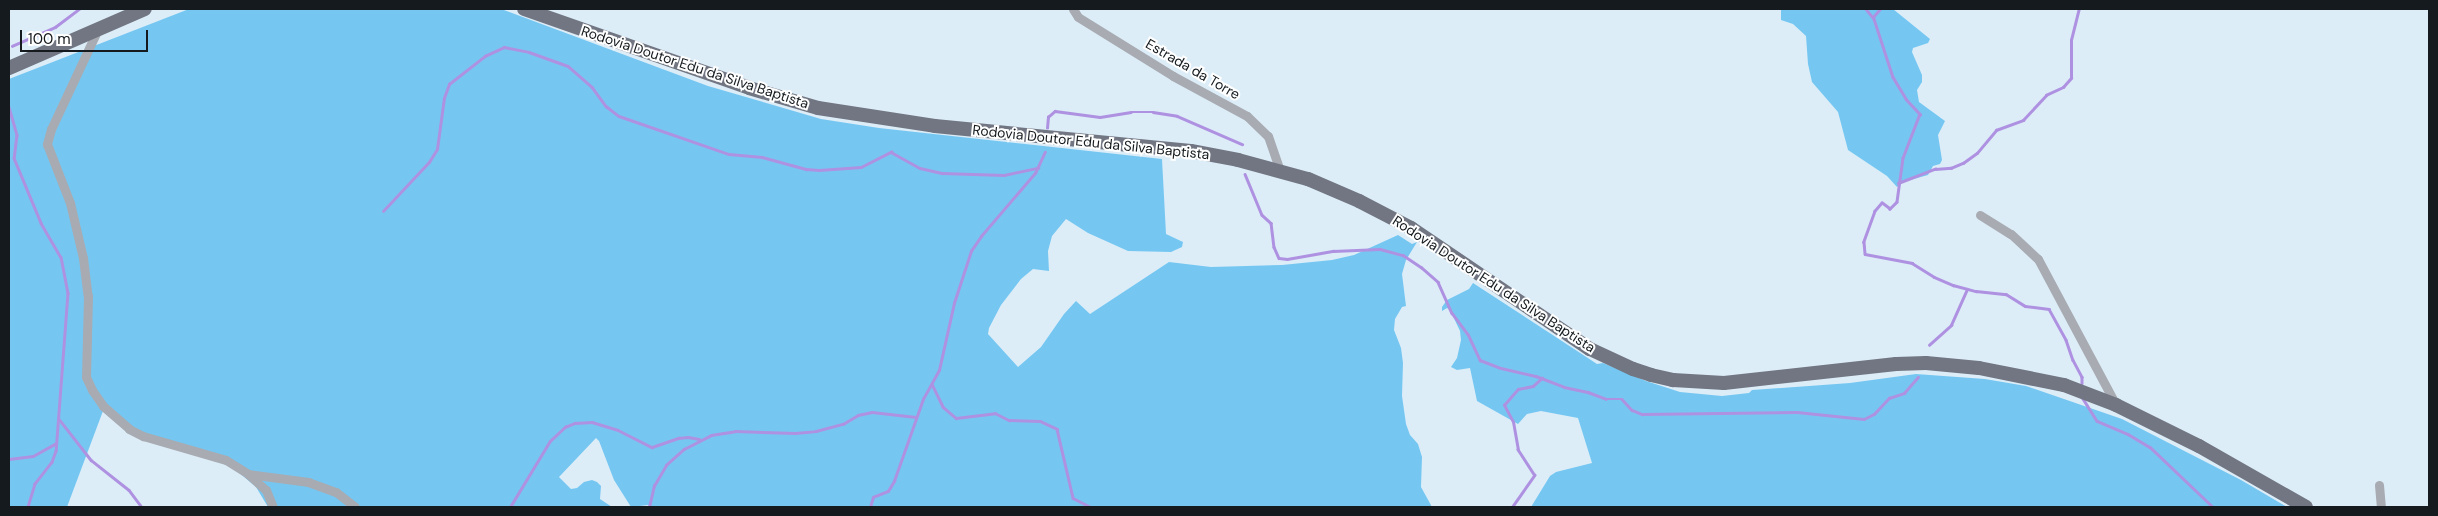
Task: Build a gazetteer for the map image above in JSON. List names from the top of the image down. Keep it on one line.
{"streets":{"main road":["Rodovia Doutor Edu da Silva Baptista"],"street":["Estrada da Torre"]},"crossings":[["Rodovia Doutor Edu da Silva Baptista","Estrada da Torre"]],"scale_bar":"100 m"}
